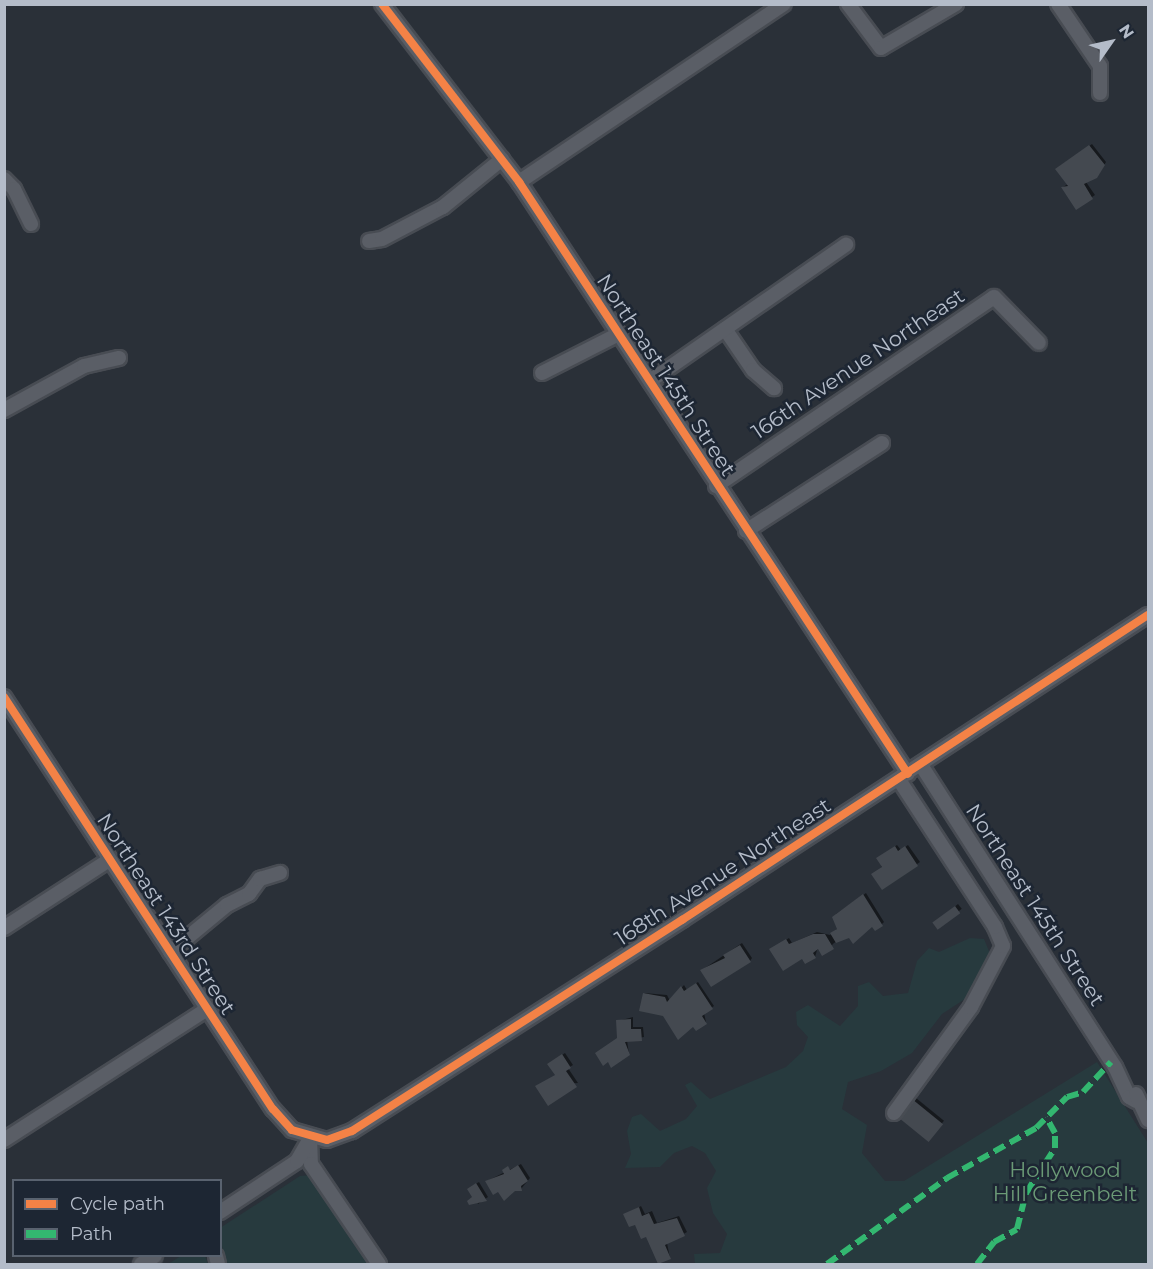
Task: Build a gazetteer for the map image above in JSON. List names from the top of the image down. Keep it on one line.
{"streets":{"street":["166th Avenue Northeast","Northeast 145th Street","168th Avenue Northeast","Northeast 143rd Street"]},"crossings":[["166th Avenue Northeast","Northeast 145th Street"],["Northeast 145th Street","168th Avenue Northeast"],["168th Avenue Northeast","Northeast 143rd Street"]],"parks":["Hollywood Hill Greenbelt"],"legend":["Cycle path","Path"],"north":"top right"}
